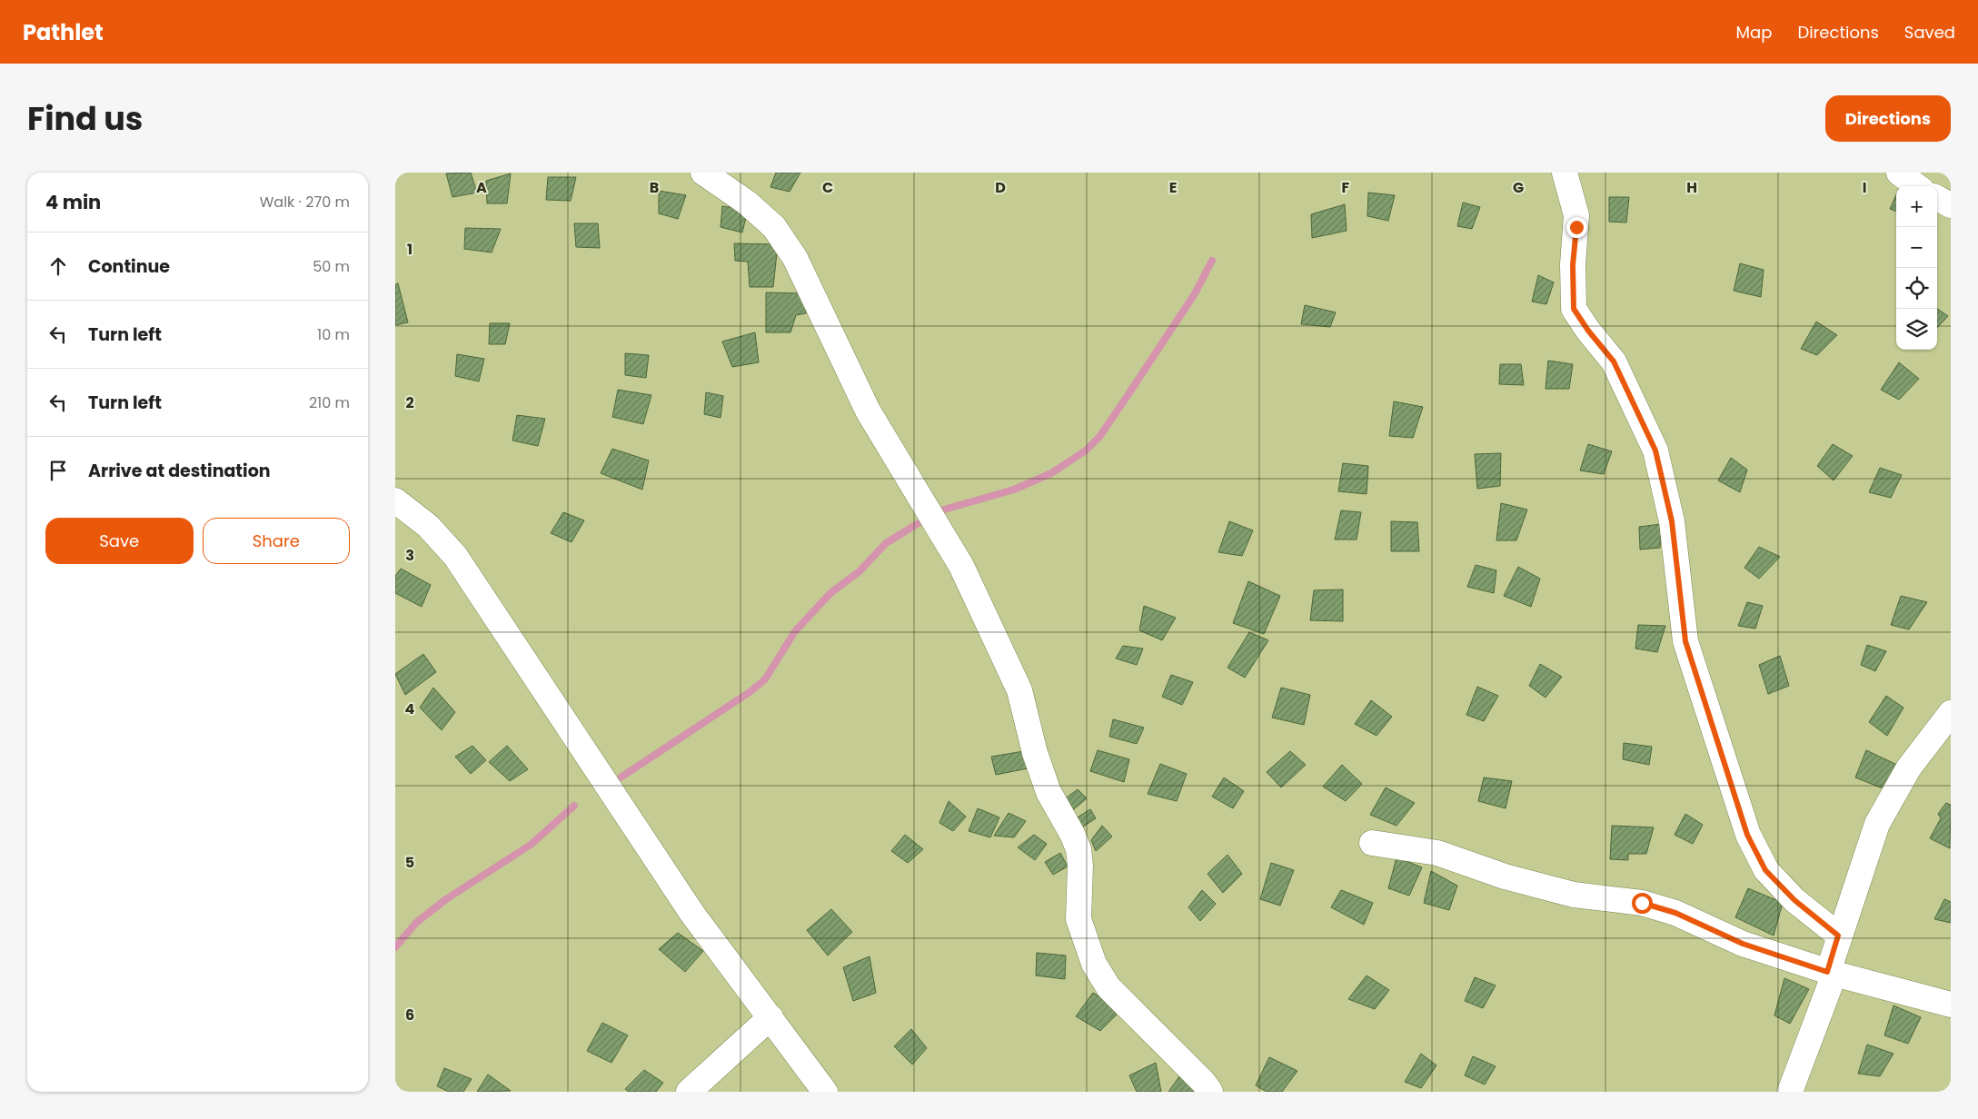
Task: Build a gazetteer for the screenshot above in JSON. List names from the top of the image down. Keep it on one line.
{"page":{"header":"Pathlet","nav":["Map","Directions","Saved"],"title":"Find us","buttons":["Directions",["Save","Share"]],"heading":["4 min","Walk · 270 m"],"map_buttons":["+","−"],"list":[["Continue","50 m"],["Turn left","10 m"],["Turn left","210 m"],"Arrive at destination"]},"grid":{"columns":["A","B","C","D","E","F","G","H","I"],"rows":["1","2","3","4","5","6"]}}
